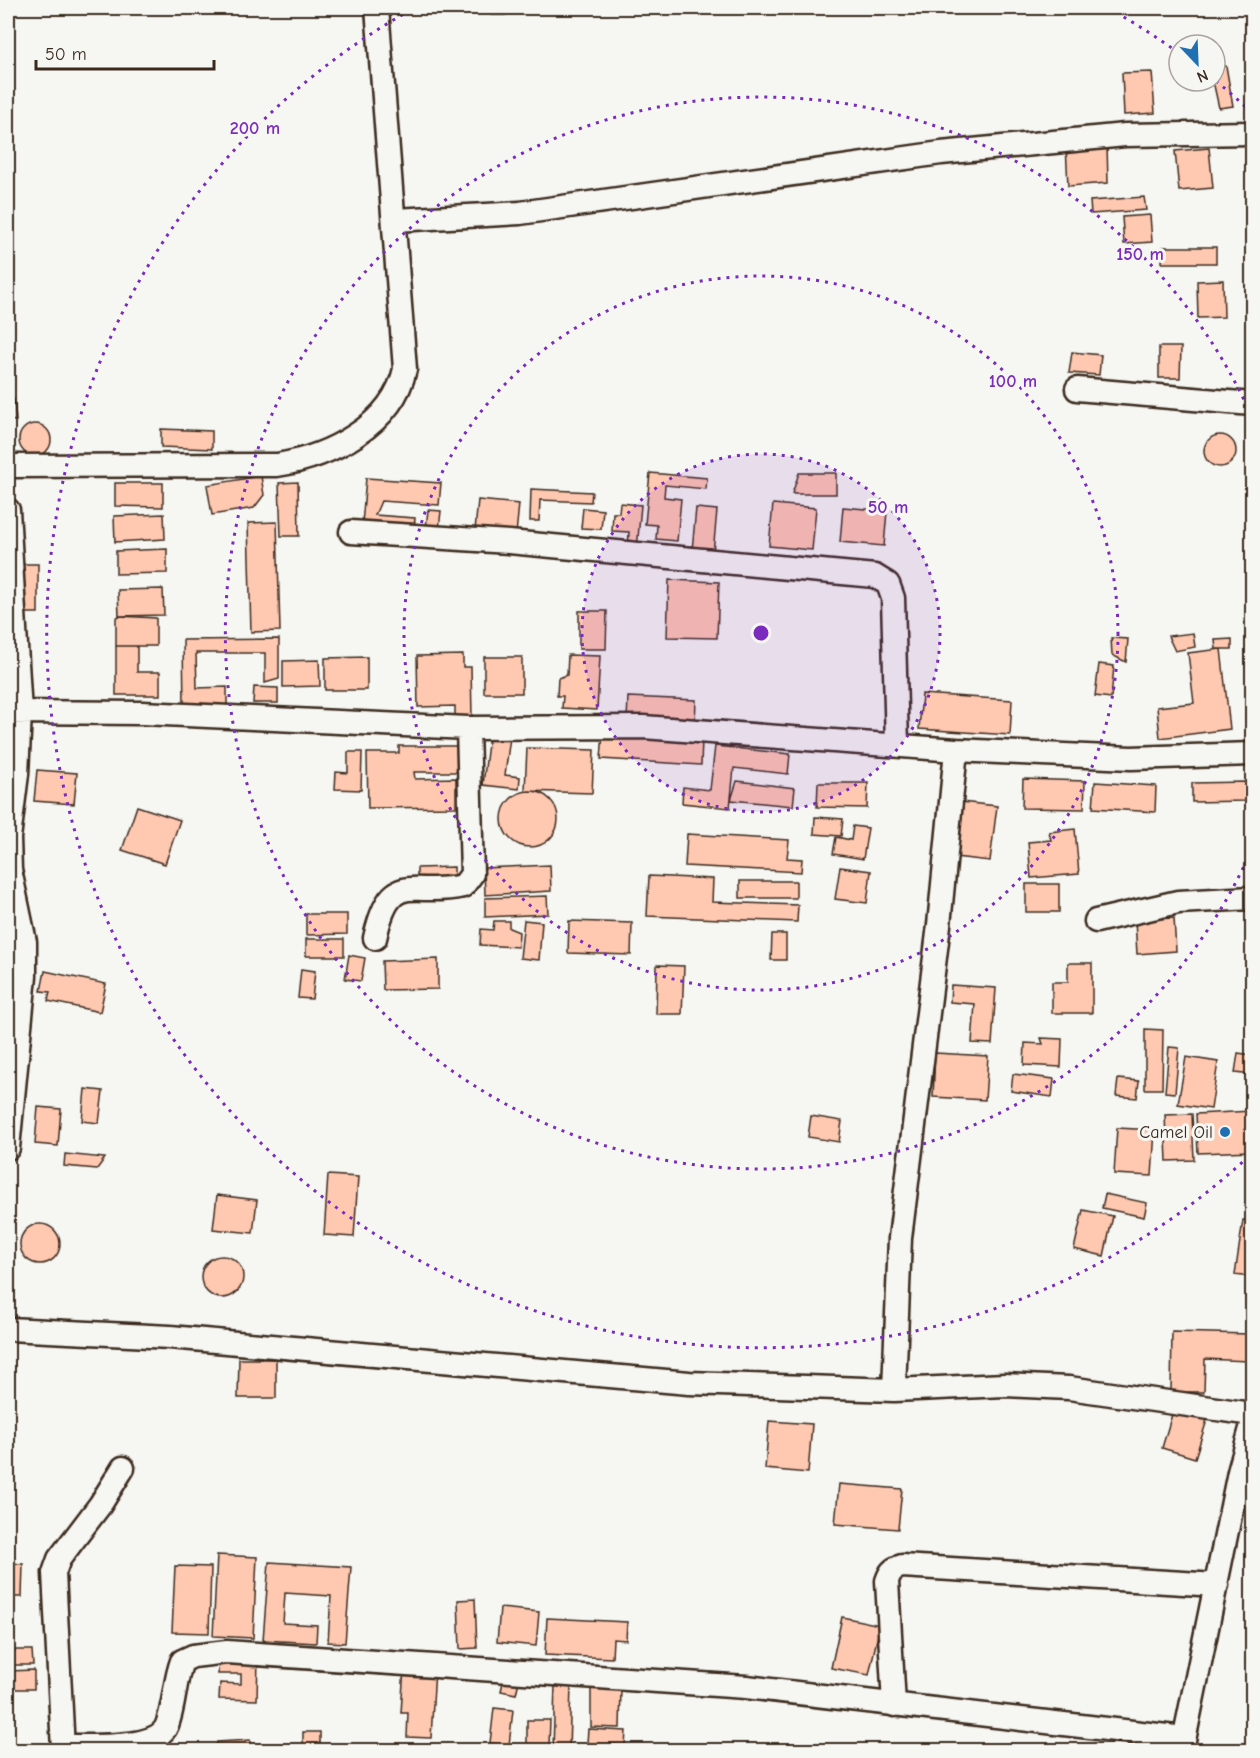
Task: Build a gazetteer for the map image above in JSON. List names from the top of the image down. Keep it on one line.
{"places":["Camel Oil"],"scale_bar":"50 m","north":"bottom right","rings":["200 m","150 m","100 m","50 m"]}
